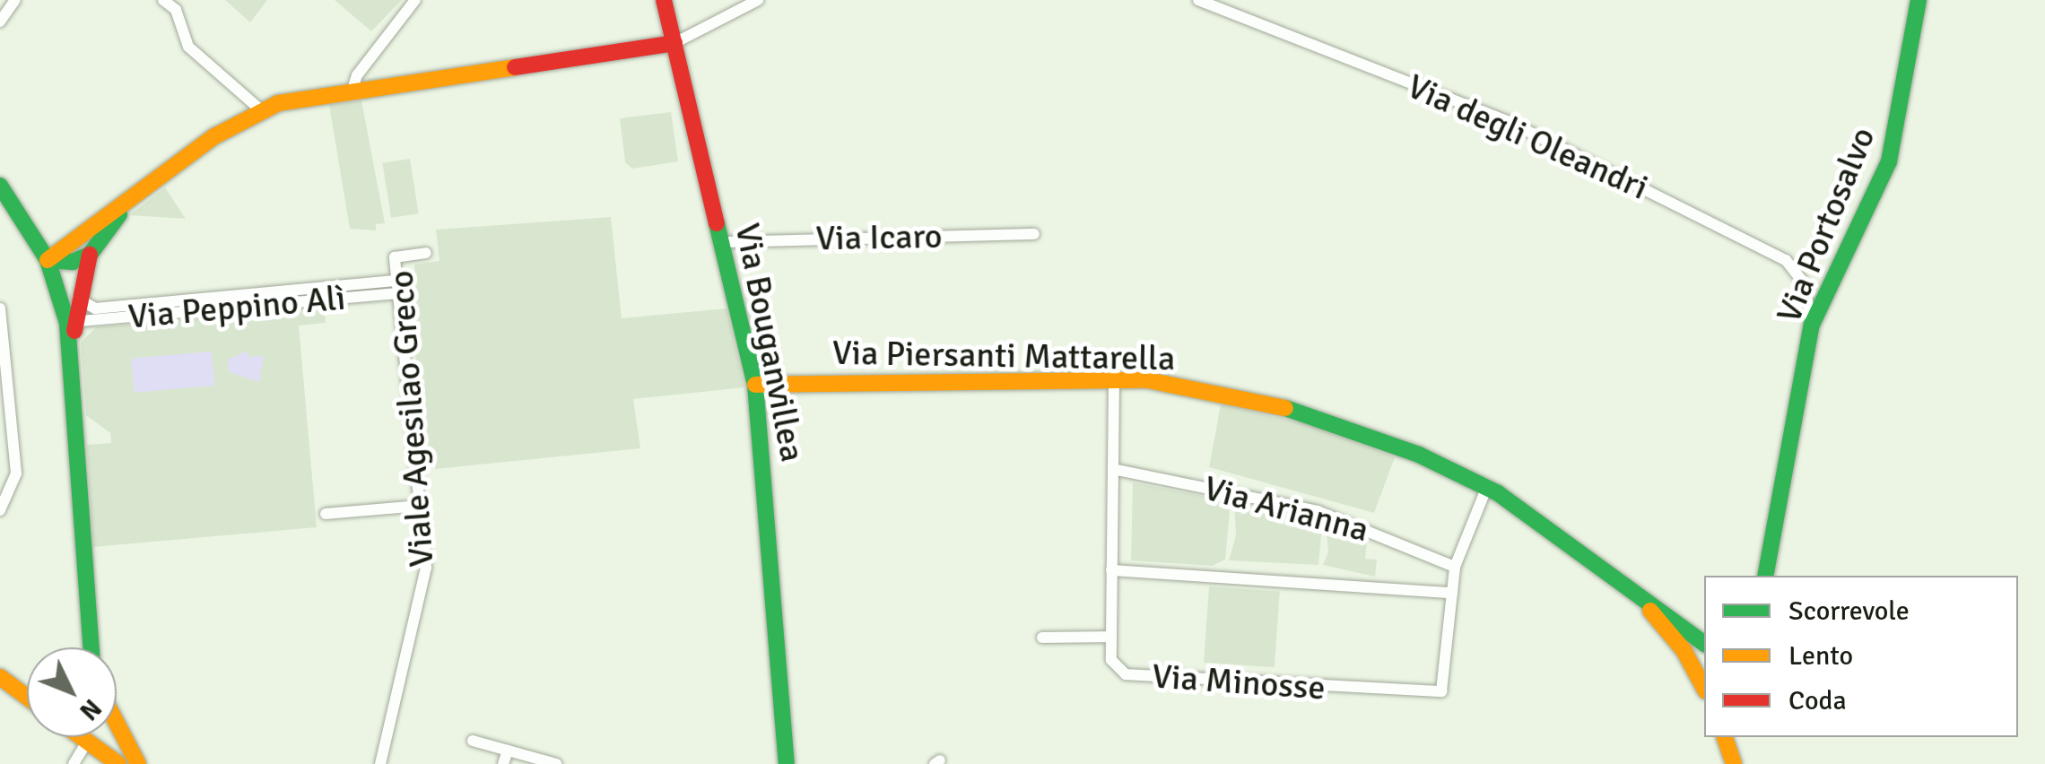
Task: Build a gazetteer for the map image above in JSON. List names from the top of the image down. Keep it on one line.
{"streets":{"street":["Via degli Oleandri","Via Portosalvo","Via Icaro","Via Peppino Alì","Via Bouganvillea","Via Piersanti Mattarella","Viale Agesilao Greco","Via Arianna","Via Minosse"]},"crossings":[["Via degli Oleandri","Via Portosalvo"],["Via Icaro","Via Bouganvillea"],["Via Peppino Alì","Viale Agesilao Greco"],["Via Bouganvillea","Via Piersanti Mattarella"],["Via Piersanti Mattarella","Via Minosse"],["Via Arianna","Via Minosse"]],"legend":["Scorrevole","Lento","Coda"],"north":"bottom right"}
